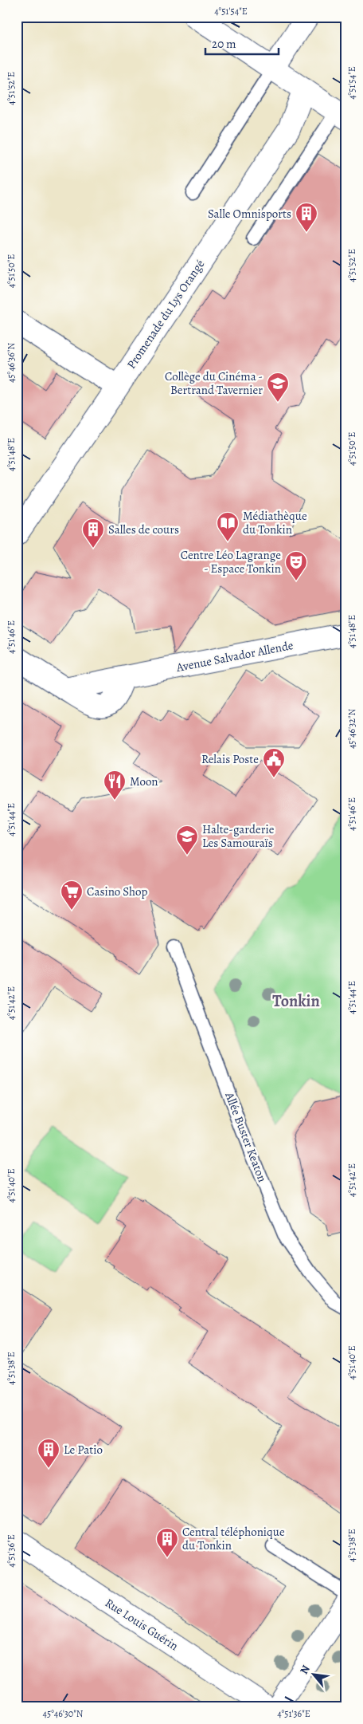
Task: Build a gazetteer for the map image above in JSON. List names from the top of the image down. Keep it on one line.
{"streets":{"street":["Promenade du Lys Orangé","Avenue Salvador Allende","Rue Louis Guérin"],"lane":["Allée Buster Keaton"]},"districts":["Tonkin"],"places":{"building":["Salle Omnisports","Salles de cours","Le Patio","Central téléphonique du Tonkin"],"school or university":["Collège du Cinéma - Bertrand Tavernier","Halte-garderie Les Samouraïs"],"library":["Médiathèque du Tonkin"],"theatre":["Centre Léo Lagrange - Espace Tonkin"],"public building":["Relais Poste"],"restaurant":["Moon"],"supermarket":["Casino Shop"]},"scale_bar":"20 m","north":"top left","coordinates":["4°51'54\"E","4°51'52\"E","4°51'50\"E","45°46'36\"N","4°51'48\"E","4°51'46\"E","45°46'32\"N","4°51'44\"E","4°51'42\"E","4°51'40\"E","4°51'38\"E","4°51'36\"E","45°46'30\"N"]}
